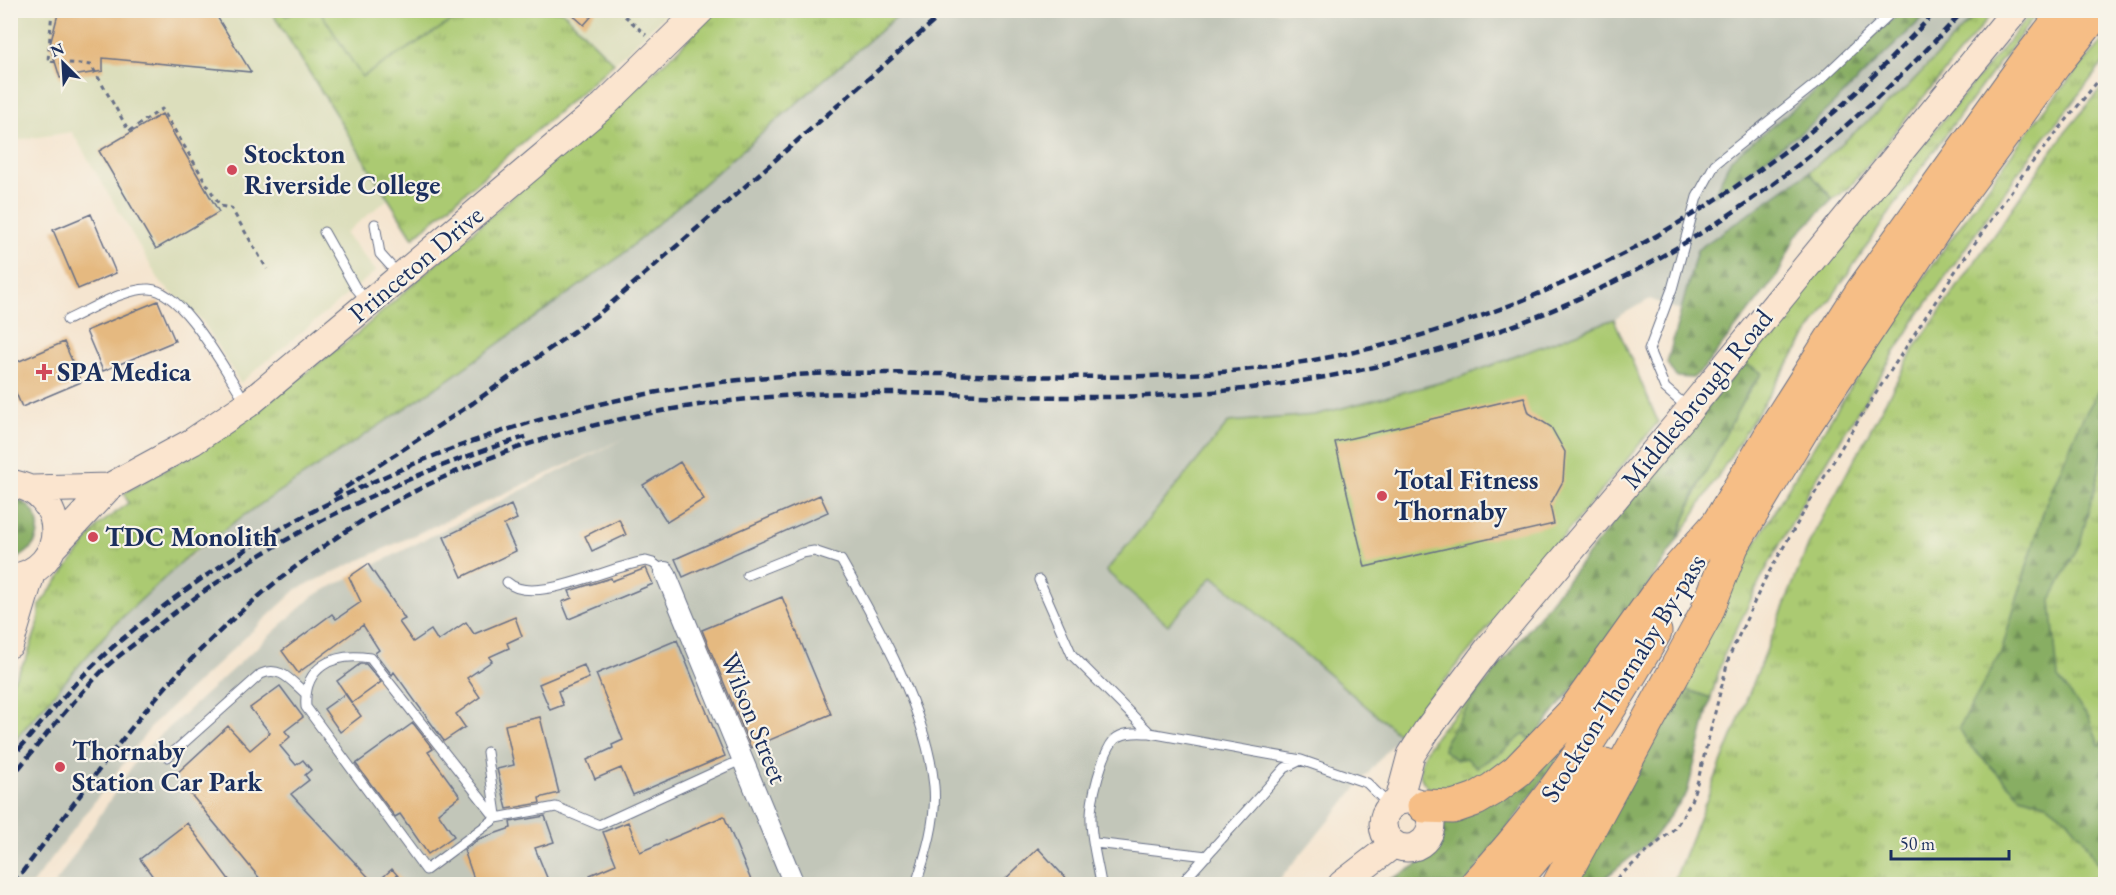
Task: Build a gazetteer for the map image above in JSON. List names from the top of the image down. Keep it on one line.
{"streets":{"highway":["Stockton-Thornaby By-pass"],"main road":["Princeton Drive","Middlesbrough Road"],"street":["Wilson Street"]},"places":{"other":["Stockton Riverside College","Total Fitness Thornaby","TDC Monolith","Thornaby Station Car Park"],"health":["SPA Medica"]},"scale_bar":"50 m","north":"top left"}
